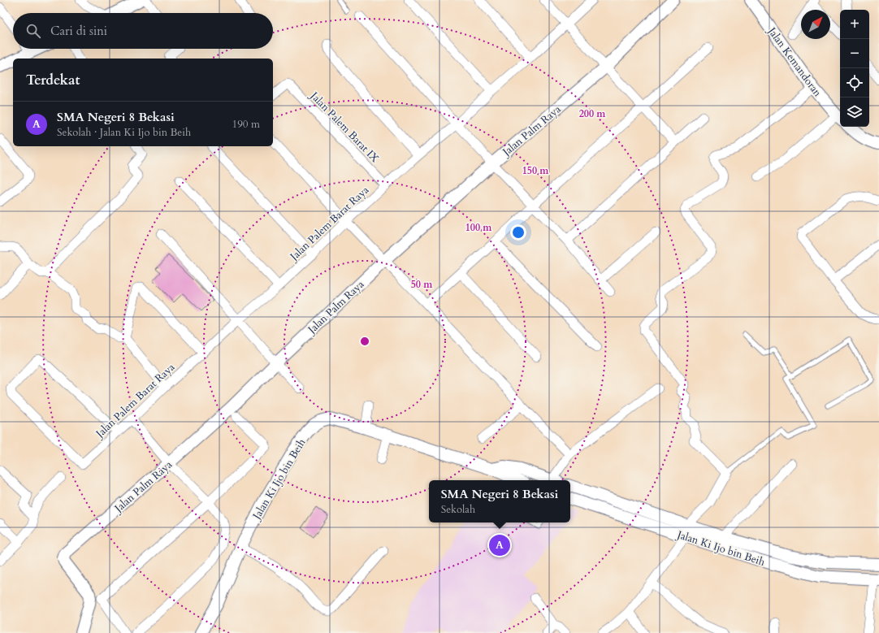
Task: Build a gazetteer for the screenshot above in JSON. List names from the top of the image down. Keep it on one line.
{"streets":{"street":["Jalan Kemandoran","Jalan Palem Barat IX","Jalan Palm Raya","Jalan Palem Barat Raya","Jalan Ki Ijo bin Beih"]},"crossings":[["Jalan Palem Barat IX","Jalan Palem Barat Raya"]],"north":"top right","page":{"map_buttons":["+","−"],"search":"Cari di sini","heading":"Terdekat","list":[{"mark":"A","name":"SMA Negeri 8 Bekasi","note":"Sekolah · Jalan Ki Ijo bin Beih","value":"190 m"}],"popup":["SMA Negeri 8 Bekasi","Sekolah"],"pins":"A"},"rings":["200 m","150 m","100 m","50 m"]}
